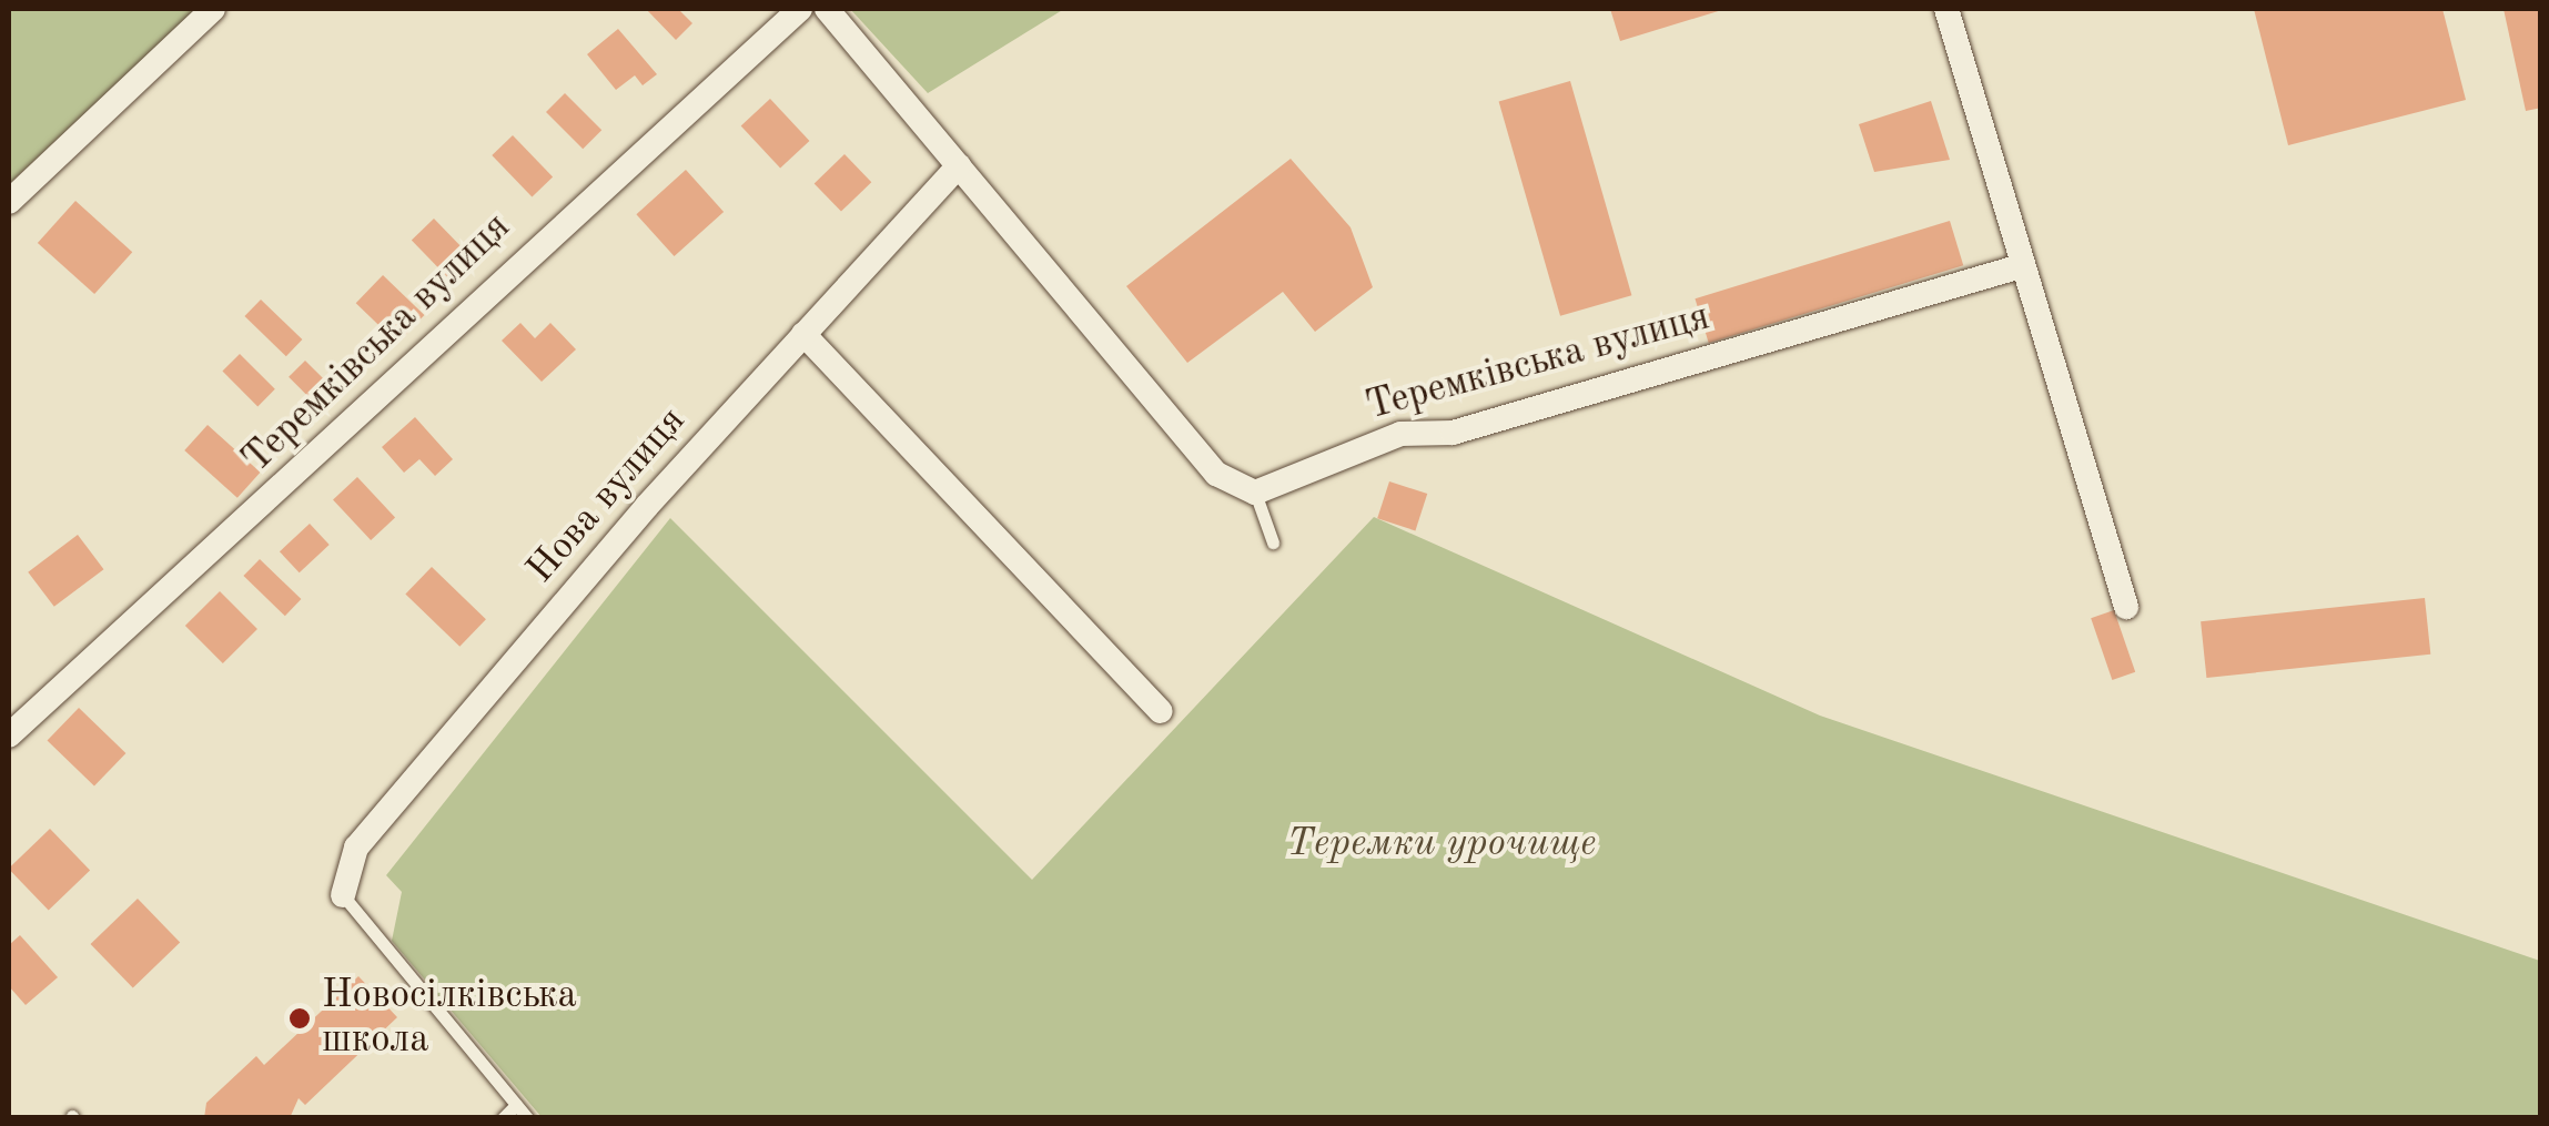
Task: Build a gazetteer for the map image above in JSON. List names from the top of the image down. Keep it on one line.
{"streets":{"street":["Теремківська вулиця","Нова вулиця"]},"parks":["Теремки урочище"],"places":["Новосілківська школа"]}
